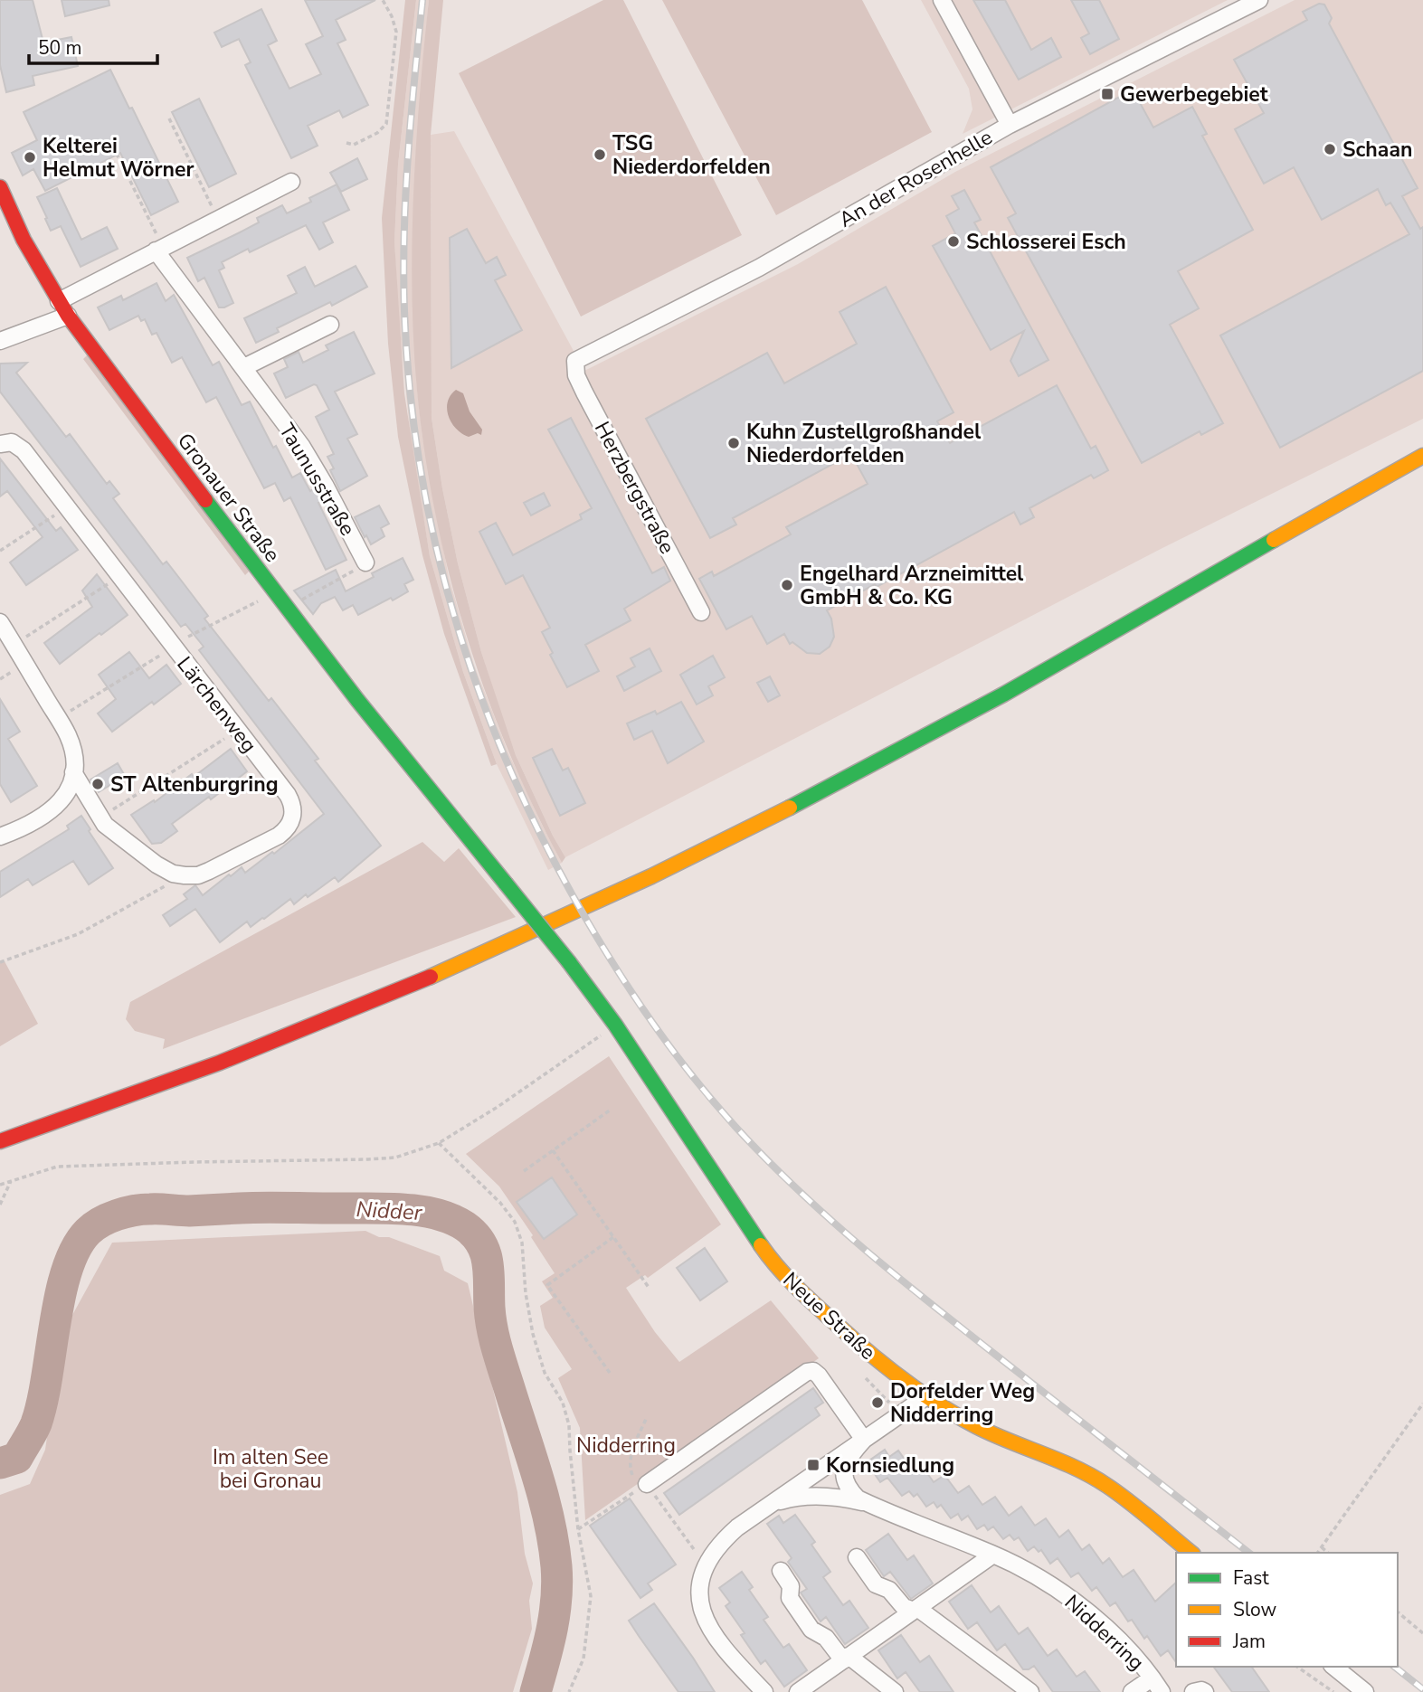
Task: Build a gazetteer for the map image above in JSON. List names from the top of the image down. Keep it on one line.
{"streets":{"street":["An der Rosenhelle","Taunusstraße","Herzbergstraße","Gronauer Straße","Lärchenweg","Neue Straße","Nidderring"]},"crossings":[["An der Rosenhelle","Herzbergstraße"],["Gronauer Straße","Neue Straße"],["Neue Straße","Nidderring"]],"water":["Nidder"],"parks":["Nidderring","Im alten See bei Gronau"],"places":{"transit":["Gewerbegebiet","Kornsiedlung"],"other":["Schaan","TSG Niederdorfelden","Kelterei Helmut Wörner","Schlosserei Esch","Kuhn Zustellgroßhandel Niederdorfelden","Engelhard Arzneimittel GmbH & Co. KG","ST Altenburgring","Dorfelder Weg Nidderring"]},"legend":["Fast","Slow","Jam"],"scale_bar":"50 m"}
